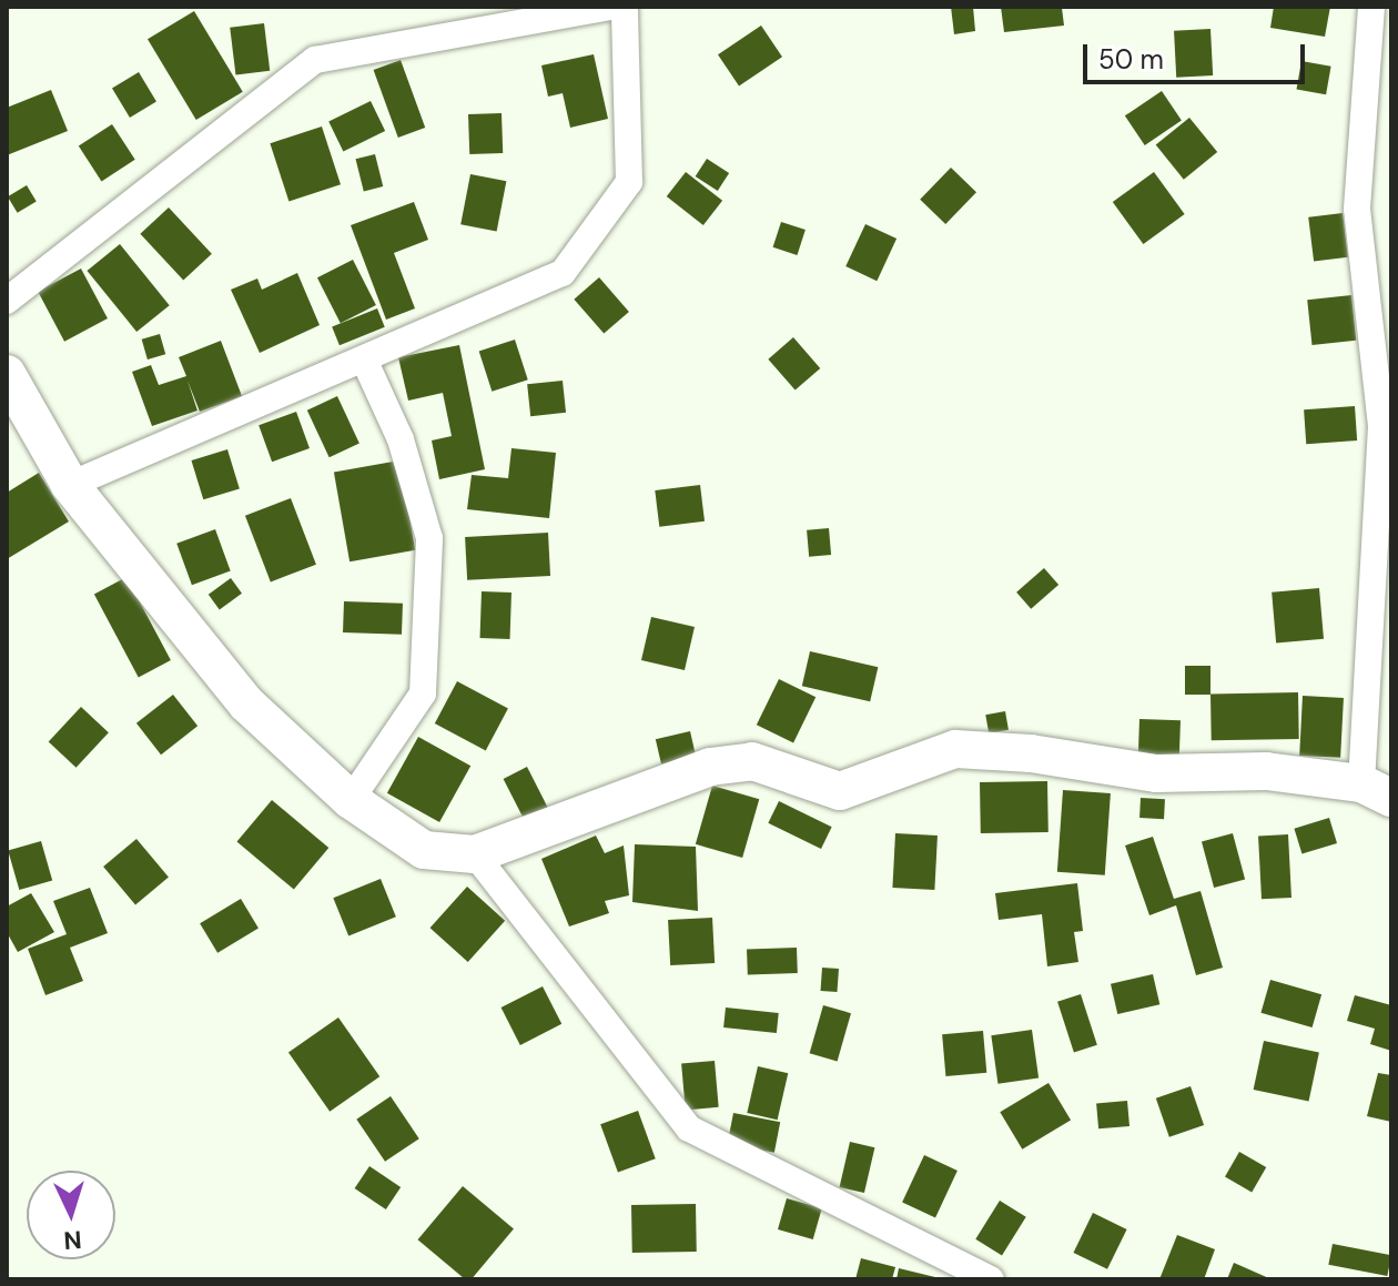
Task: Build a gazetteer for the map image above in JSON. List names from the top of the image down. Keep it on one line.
{"scale_bar":"50 m","north":"bottom"}
